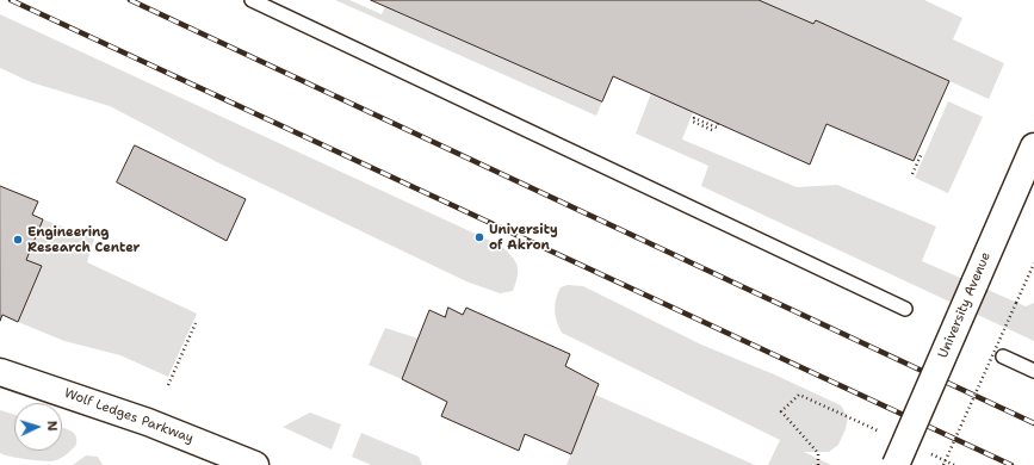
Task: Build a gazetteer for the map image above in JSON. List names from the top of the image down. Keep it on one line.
{"streets":{"main road":["University Avenue","Wolf Ledges Parkway"]},"places":["University of Akron","Engineering Research Center"],"north":"right"}
